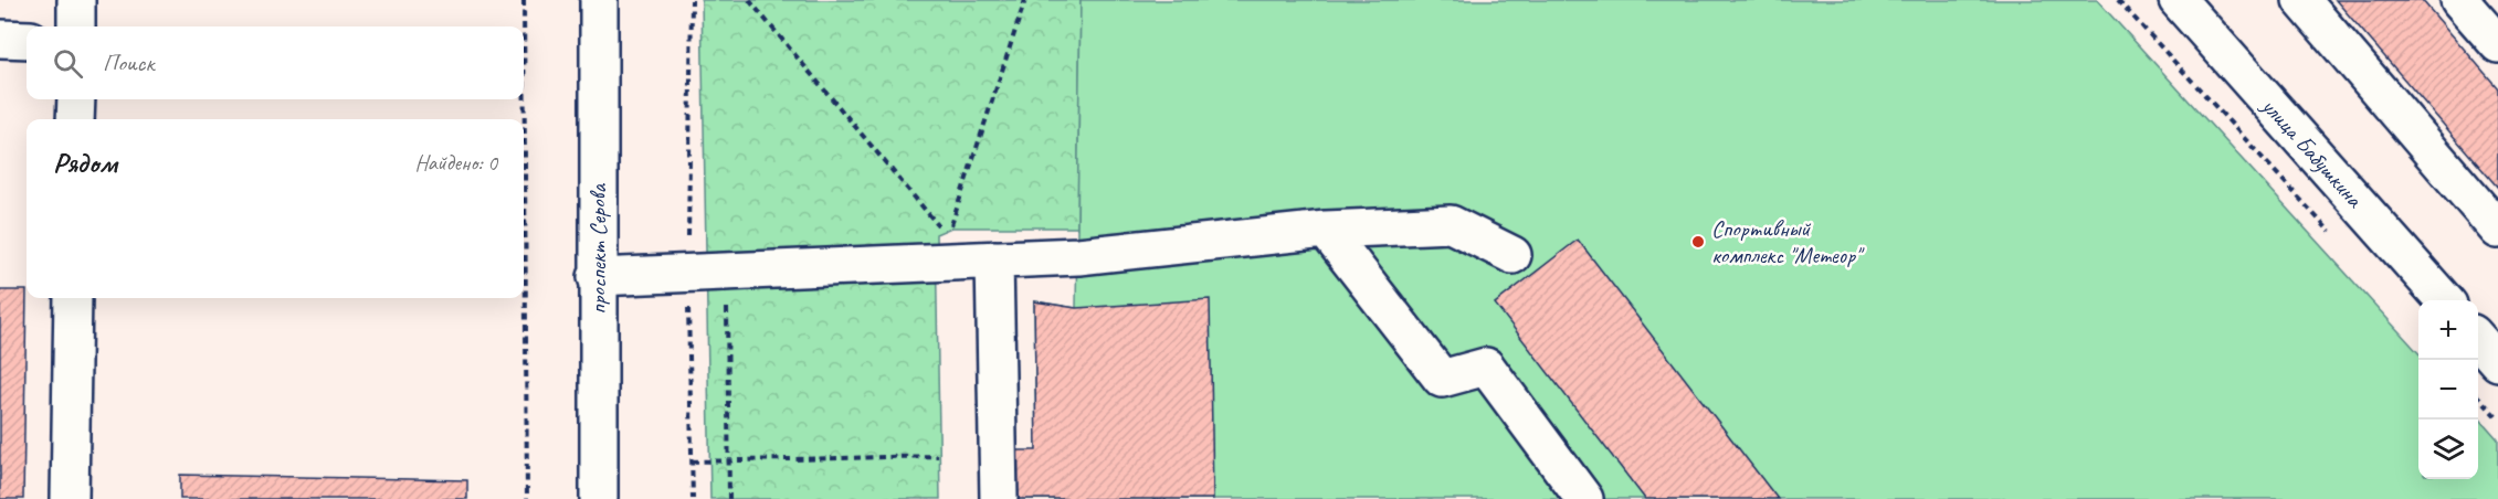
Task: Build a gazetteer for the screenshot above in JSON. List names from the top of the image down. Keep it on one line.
{"streets":{"main road":["улица Бабушкина","проспект Серова"]},"places":["Спортивный комплекс \"Метеор\""],"page":{"search":"Поиск","heading":["Рядом","Найдено: 0"],"map_buttons":["+","−"]}}
